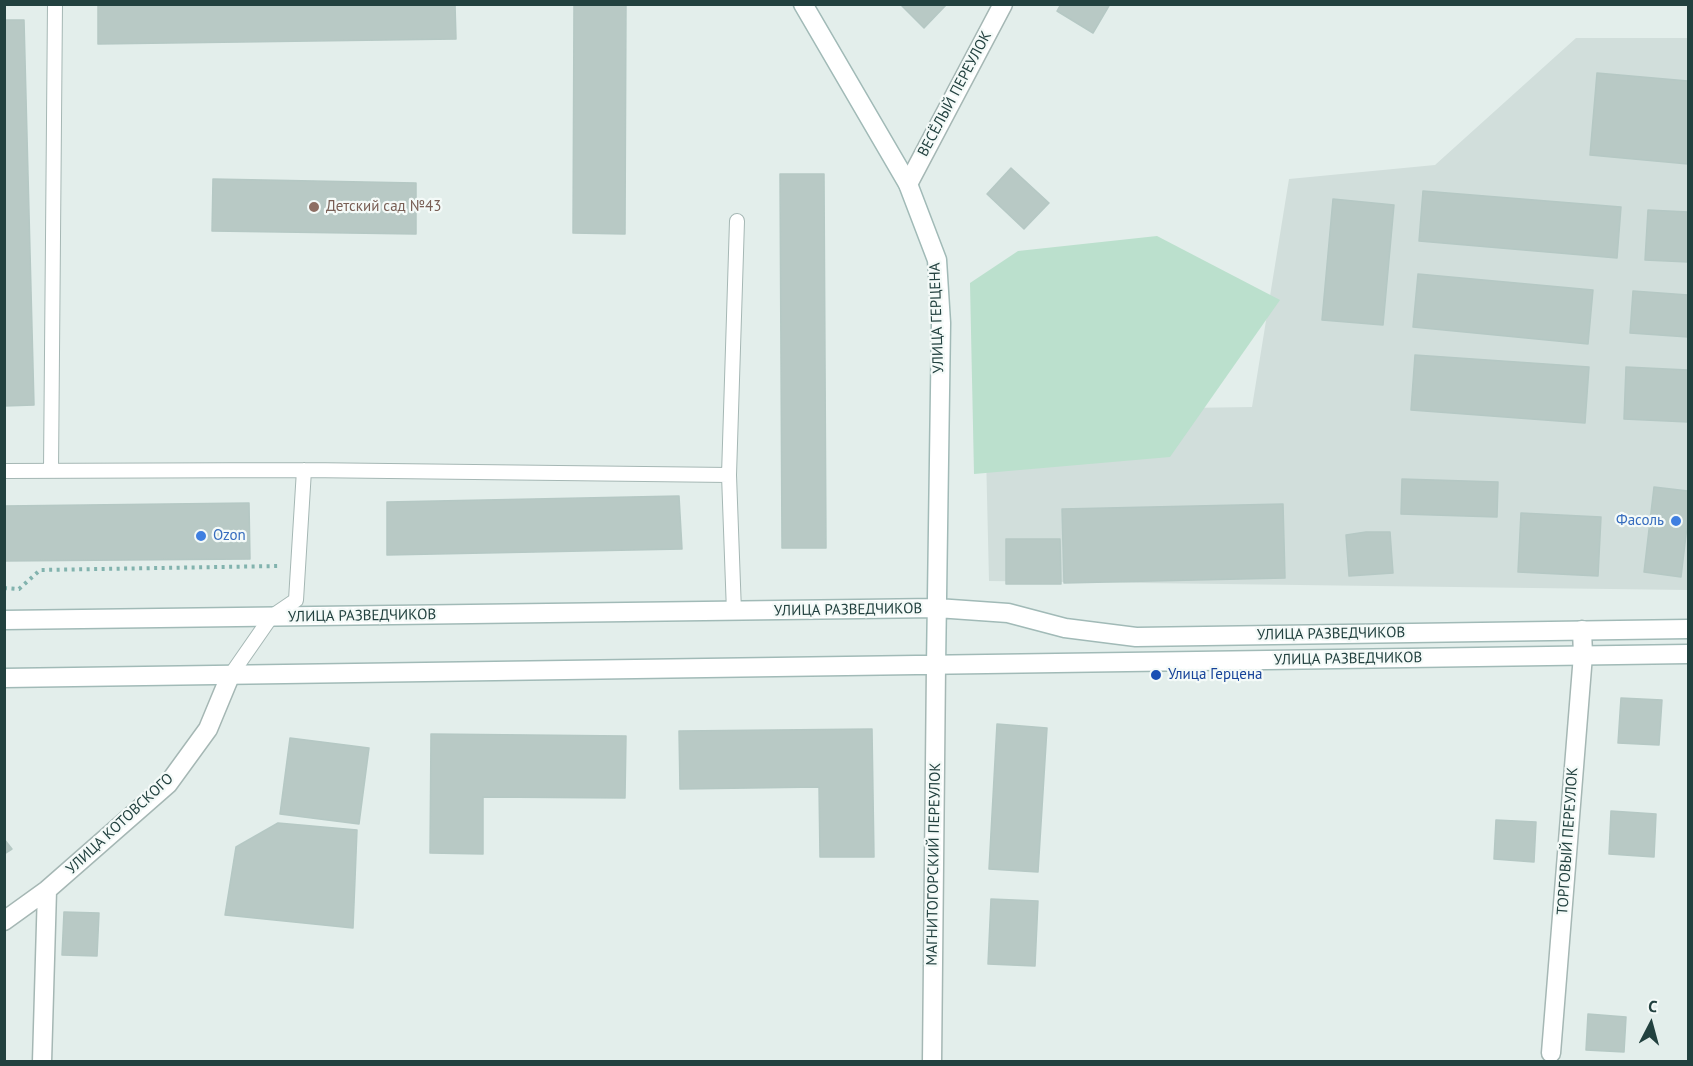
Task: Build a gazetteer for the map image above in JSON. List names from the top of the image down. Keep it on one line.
{"streets":{"main road":["ВЕСЁЛЫЙ ПЕРЕУЛОК","УЛИЦА ГЕРЦЕНА","УЛИЦА РАЗВЕДЧИКОВ","УЛИЦА КОТОВСКОГО","ТОРГОВЫЙ ПЕРЕУЛОК","МАГНИТОГОРСКИЙ ПЕРЕУЛОК"]},"crossings":[["ВЕСЁЛЫЙ ПЕРЕУЛОК","УЛИЦА ГЕРЦЕНА"],["УЛИЦА ГЕРЦЕНА","УЛИЦА РАЗВЕДЧИКОВ"],["УЛИЦА ГЕРЦЕНА","МАГНИТОГОРСКИЙ ПЕРЕУЛОК"],["УЛИЦА РАЗВЕДЧИКОВ","ТОРГОВЫЙ ПЕРЕУЛОК"],["УЛИЦА РАЗВЕДЧИКОВ","МАГНИТОГОРСКИЙ ПЕРЕУЛОК"]],"places":["Детский сад №43","Фасоль","Ozon","Улица Герцена"],"north":"top"}
